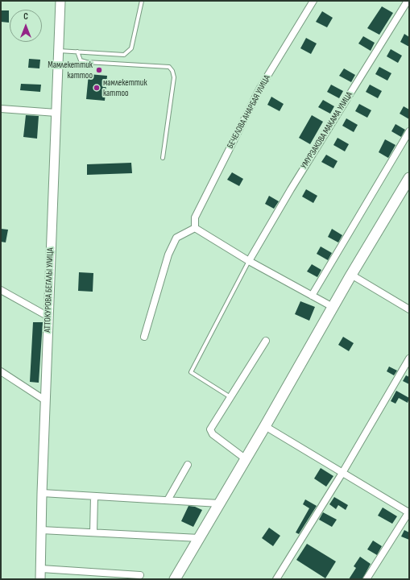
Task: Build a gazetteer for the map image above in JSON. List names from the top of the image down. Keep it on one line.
{"streets":{"main road":["АТТОКУРОВА БЕГАЛЫ УЛИЦА"],"street":["БЕЧЕЛОВА АНАРБАЯ УЛИЦА","УМУРЗАКОВА МАКАМА УЛИЦА"]},"places":["Мамлекеттик каттоо","мамлекеттик каттоо"],"north":"top"}
